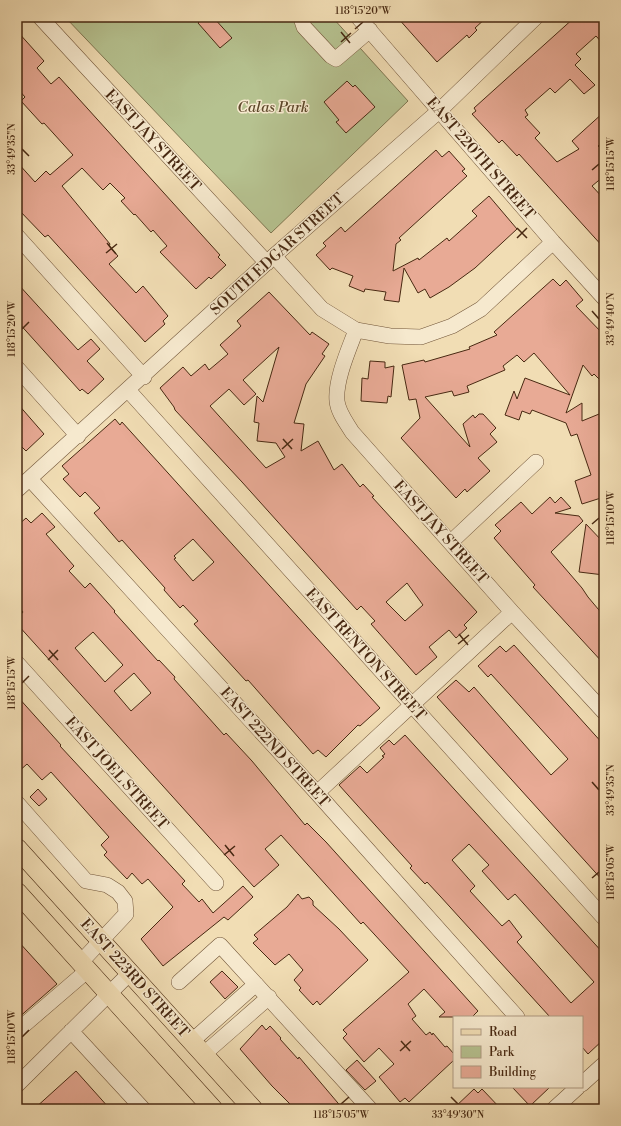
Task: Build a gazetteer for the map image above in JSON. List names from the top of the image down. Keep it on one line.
{"streets":{"main road":["EAST 223RD STREET"],"street":["EAST JAY STREET","EAST 220TH STREET","SOUTH EDGAR STREET","EAST RENTON STREET","EAST 222ND STREET","EAST JOEL STREET"]},"crossings":[["EAST JAY STREET","SOUTH EDGAR STREET"],["EAST 220TH STREET","SOUTH EDGAR STREET"],["SOUTH EDGAR STREET","EAST RENTON STREET"],["SOUTH EDGAR STREET","EAST 222ND STREET"]],"parks":["Calas Park"],"legend":["Road","Park","Building"],"coordinates":["118°15'20\"W","33°49'35\"N","118°15'15\"W","33°49'40\"N","118°15'10\"W","118°15'05\"W","33°49'30\"N"]}
